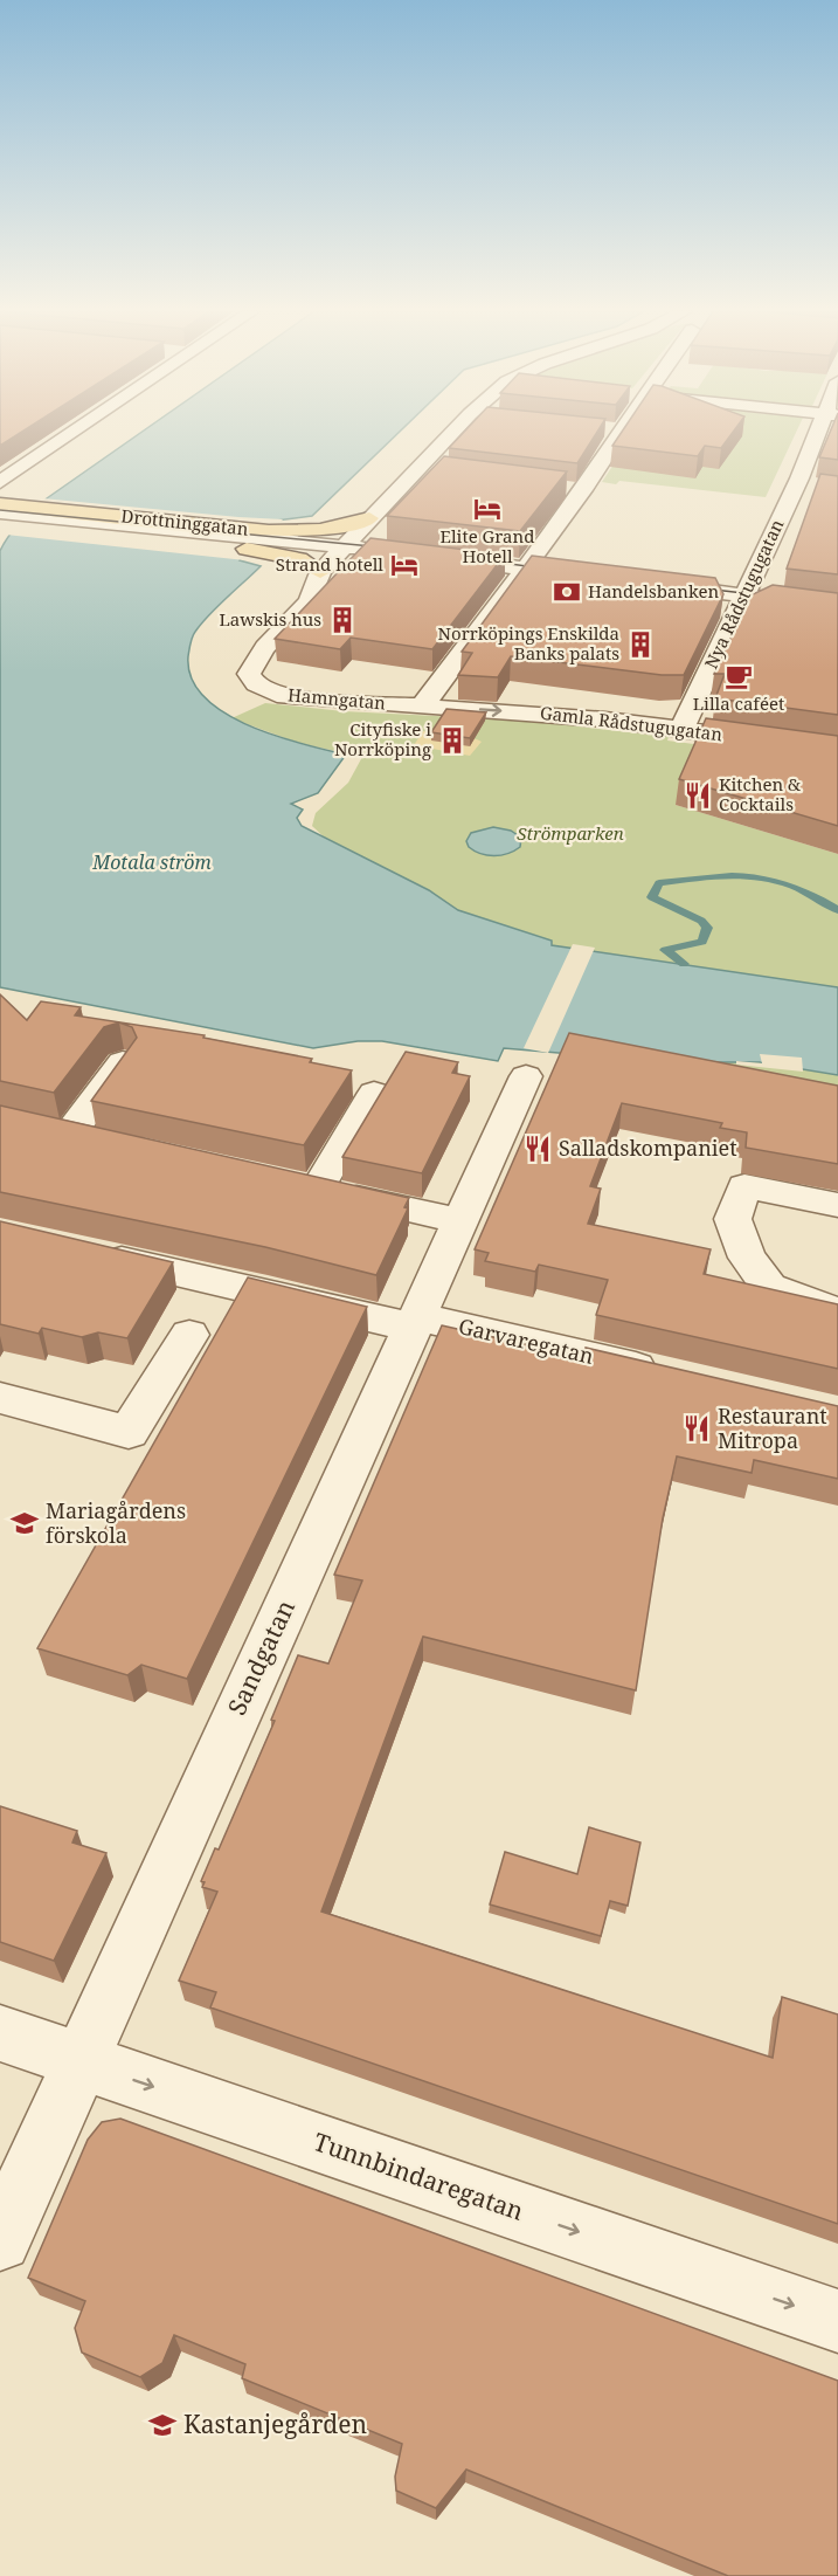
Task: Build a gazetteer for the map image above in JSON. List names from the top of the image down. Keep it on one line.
{"streets":{"main road":["Drottninggatan"],"street":["Nya Rådstugugatan","Hamngatan","Gamla Rådstugugatan","Garvaregatan","Sandgatan","Tunnbindaregatan"]},"crossings":[["Drottninggatan","Hamngatan"],["Nya Rådstugugatan","Gamla Rådstugugatan"],["Hamngatan","Gamla Rådstugugatan"],["Garvaregatan","Sandgatan"],["Sandgatan","Tunnbindaregatan"]],"one_way":["Tunnbindaregatan"],"water":["Motala ström"],"parks":["Strömparken"],"places":{"hotel":["Elite Grand Hotell","Strand hotell"],"bank":["Handelsbanken"],"building":["Lawskis hus","Norrköpings Enskilda Banks palats","Cityfiske i Norrköping"],"cafe":["Lilla caféet"],"restaurant":["Kitchen & Cocktails","Salladskompaniet","Restaurant Mitropa"],"school or university":["Mariagårdens förskola","Kastanjegården"]}}
